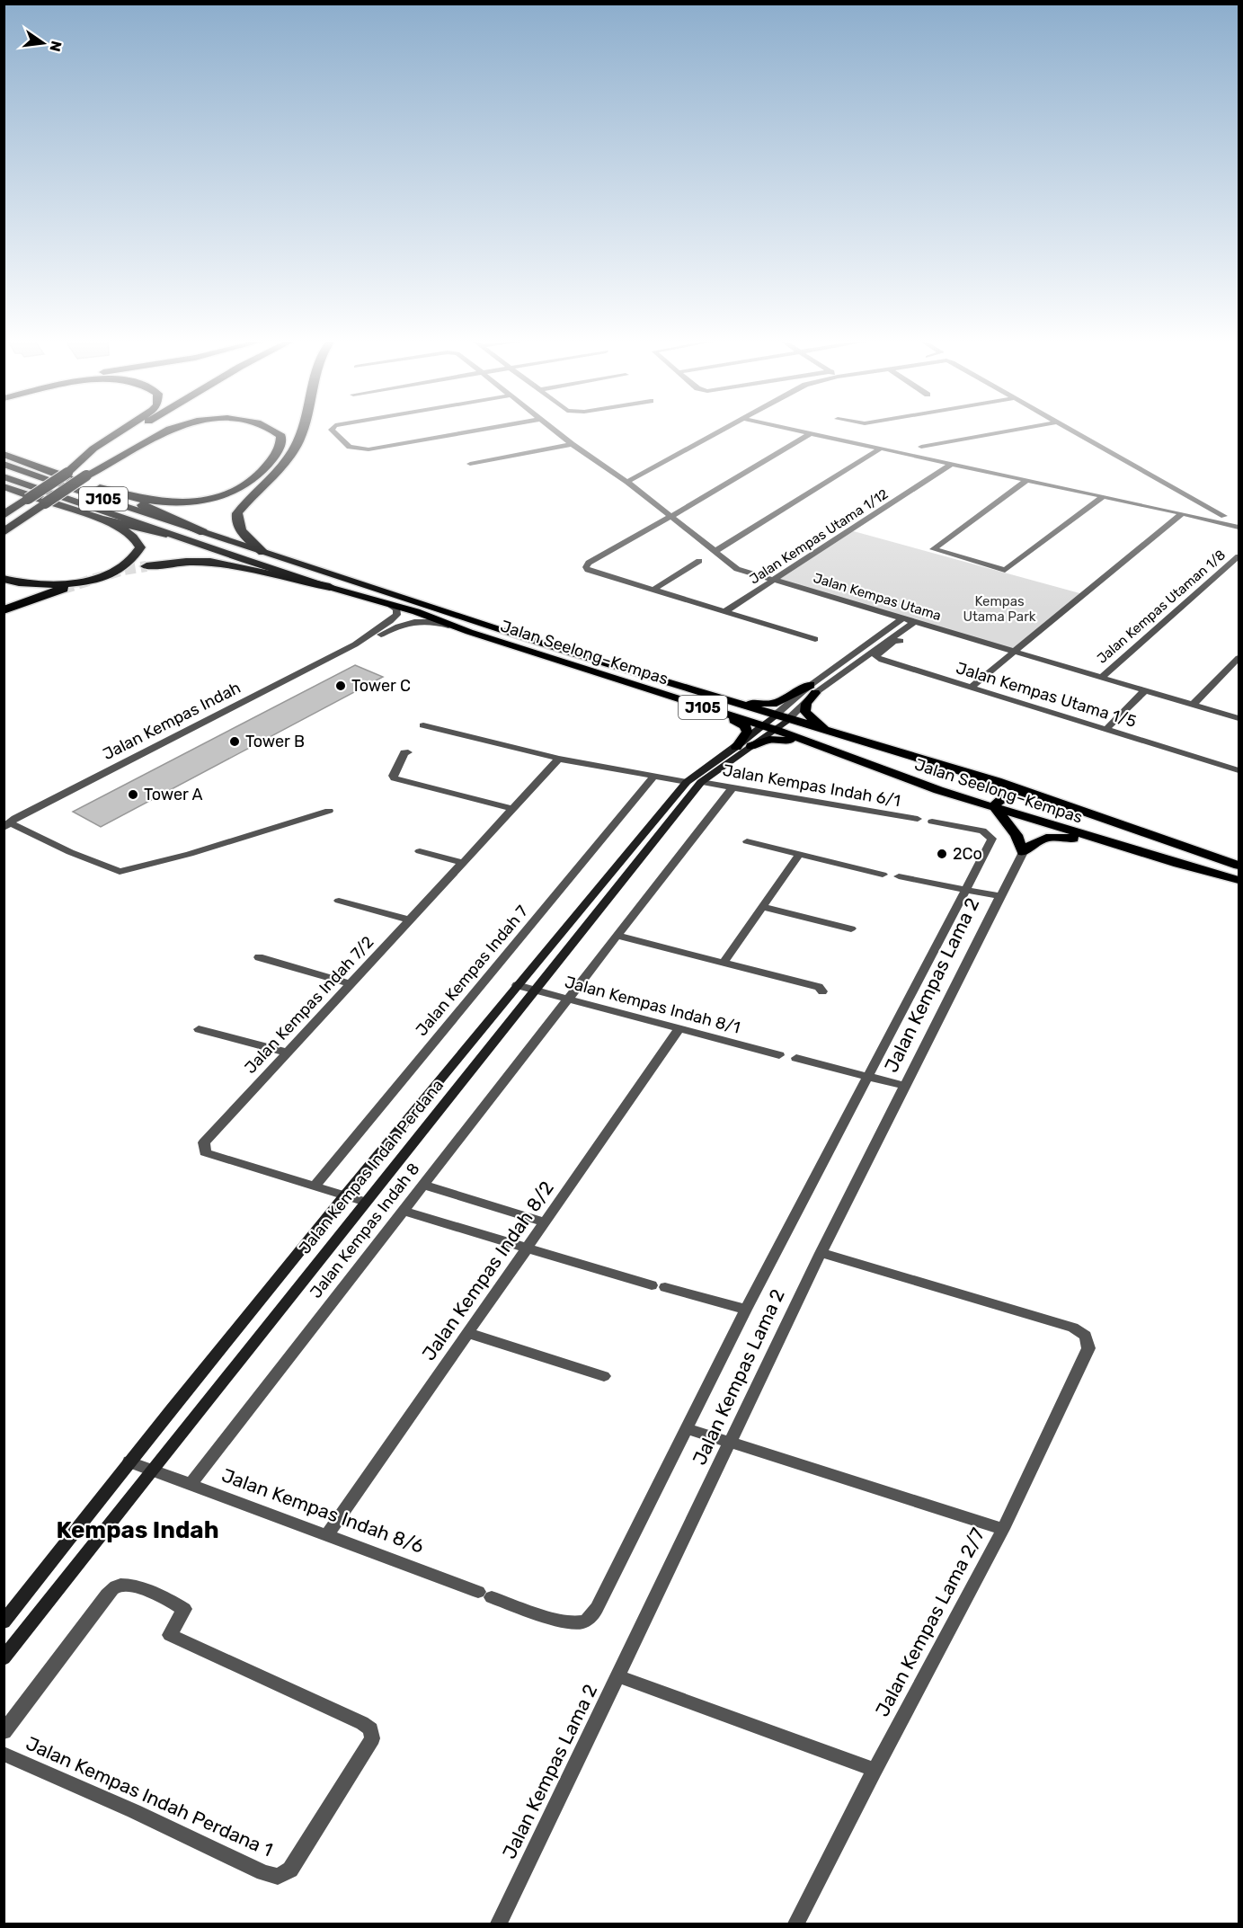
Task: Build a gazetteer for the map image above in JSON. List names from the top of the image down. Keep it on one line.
{"streets":{"main road":["J105","Jalan Seelong–Kempas"],"street":["Jalan Kempas Utama 1/12","Jalan Kempas Utama","Jalan Kempas Utaman 1/8","Jalan Kempas Utama 1/5","Jalan Kempas Indah","Jalan Kempas Indah 6/1","Jalan Kempas Indah 7","Jalan Kempas Lama 2","Jalan Kempas Indah 7/2","Jalan Kempas Indah 8/1","Jalan Kempas Indah Perdana","Jalan Kempas Indah 8","Jalan Kempas Indah 8/2","Jalan Kempas Indah 8/6","Jalan Kempas Lama 2/7","Jalan Kempas Indah Perdana 1"]},"crossings":[["J105","Jalan Seelong–Kempas"],["Jalan Kempas Utama 1/12","Jalan Kempas Utama"],["Jalan Kempas Utama","Jalan Kempas Utaman 1/8"],["Jalan Seelong–Kempas","Jalan Kempas Indah Perdana"],["Jalan Kempas Indah 6/1","Jalan Kempas Indah Perdana"],["Jalan Kempas Indah 6/1","Jalan Kempas Indah 8"],["Jalan Kempas Indah 7","Jalan Kempas Indah 7/2"],["Jalan Kempas Lama 2","Jalan Kempas Lama 2/7"],["Jalan Kempas Indah 7/2","Jalan Kempas Indah Perdana"],["Jalan Kempas Indah 8/1","Jalan Kempas Indah Perdana"],["Jalan Kempas Indah 8/1","Jalan Kempas Indah 8"],["Jalan Kempas Indah 8/1","Jalan Kempas Indah 8/2"],["Jalan Kempas Indah Perdana","Jalan Kempas Indah 8/6"],["Jalan Kempas Indah 8","Jalan Kempas Indah 8/6"],["Jalan Kempas Indah 8/2","Jalan Kempas Indah 8/6"]],"districts":["Kempas Indah"],"parks":["Kempas Utama Park"],"places":["Tower C","Tower B","Tower A","2Co"],"north":"right"}
